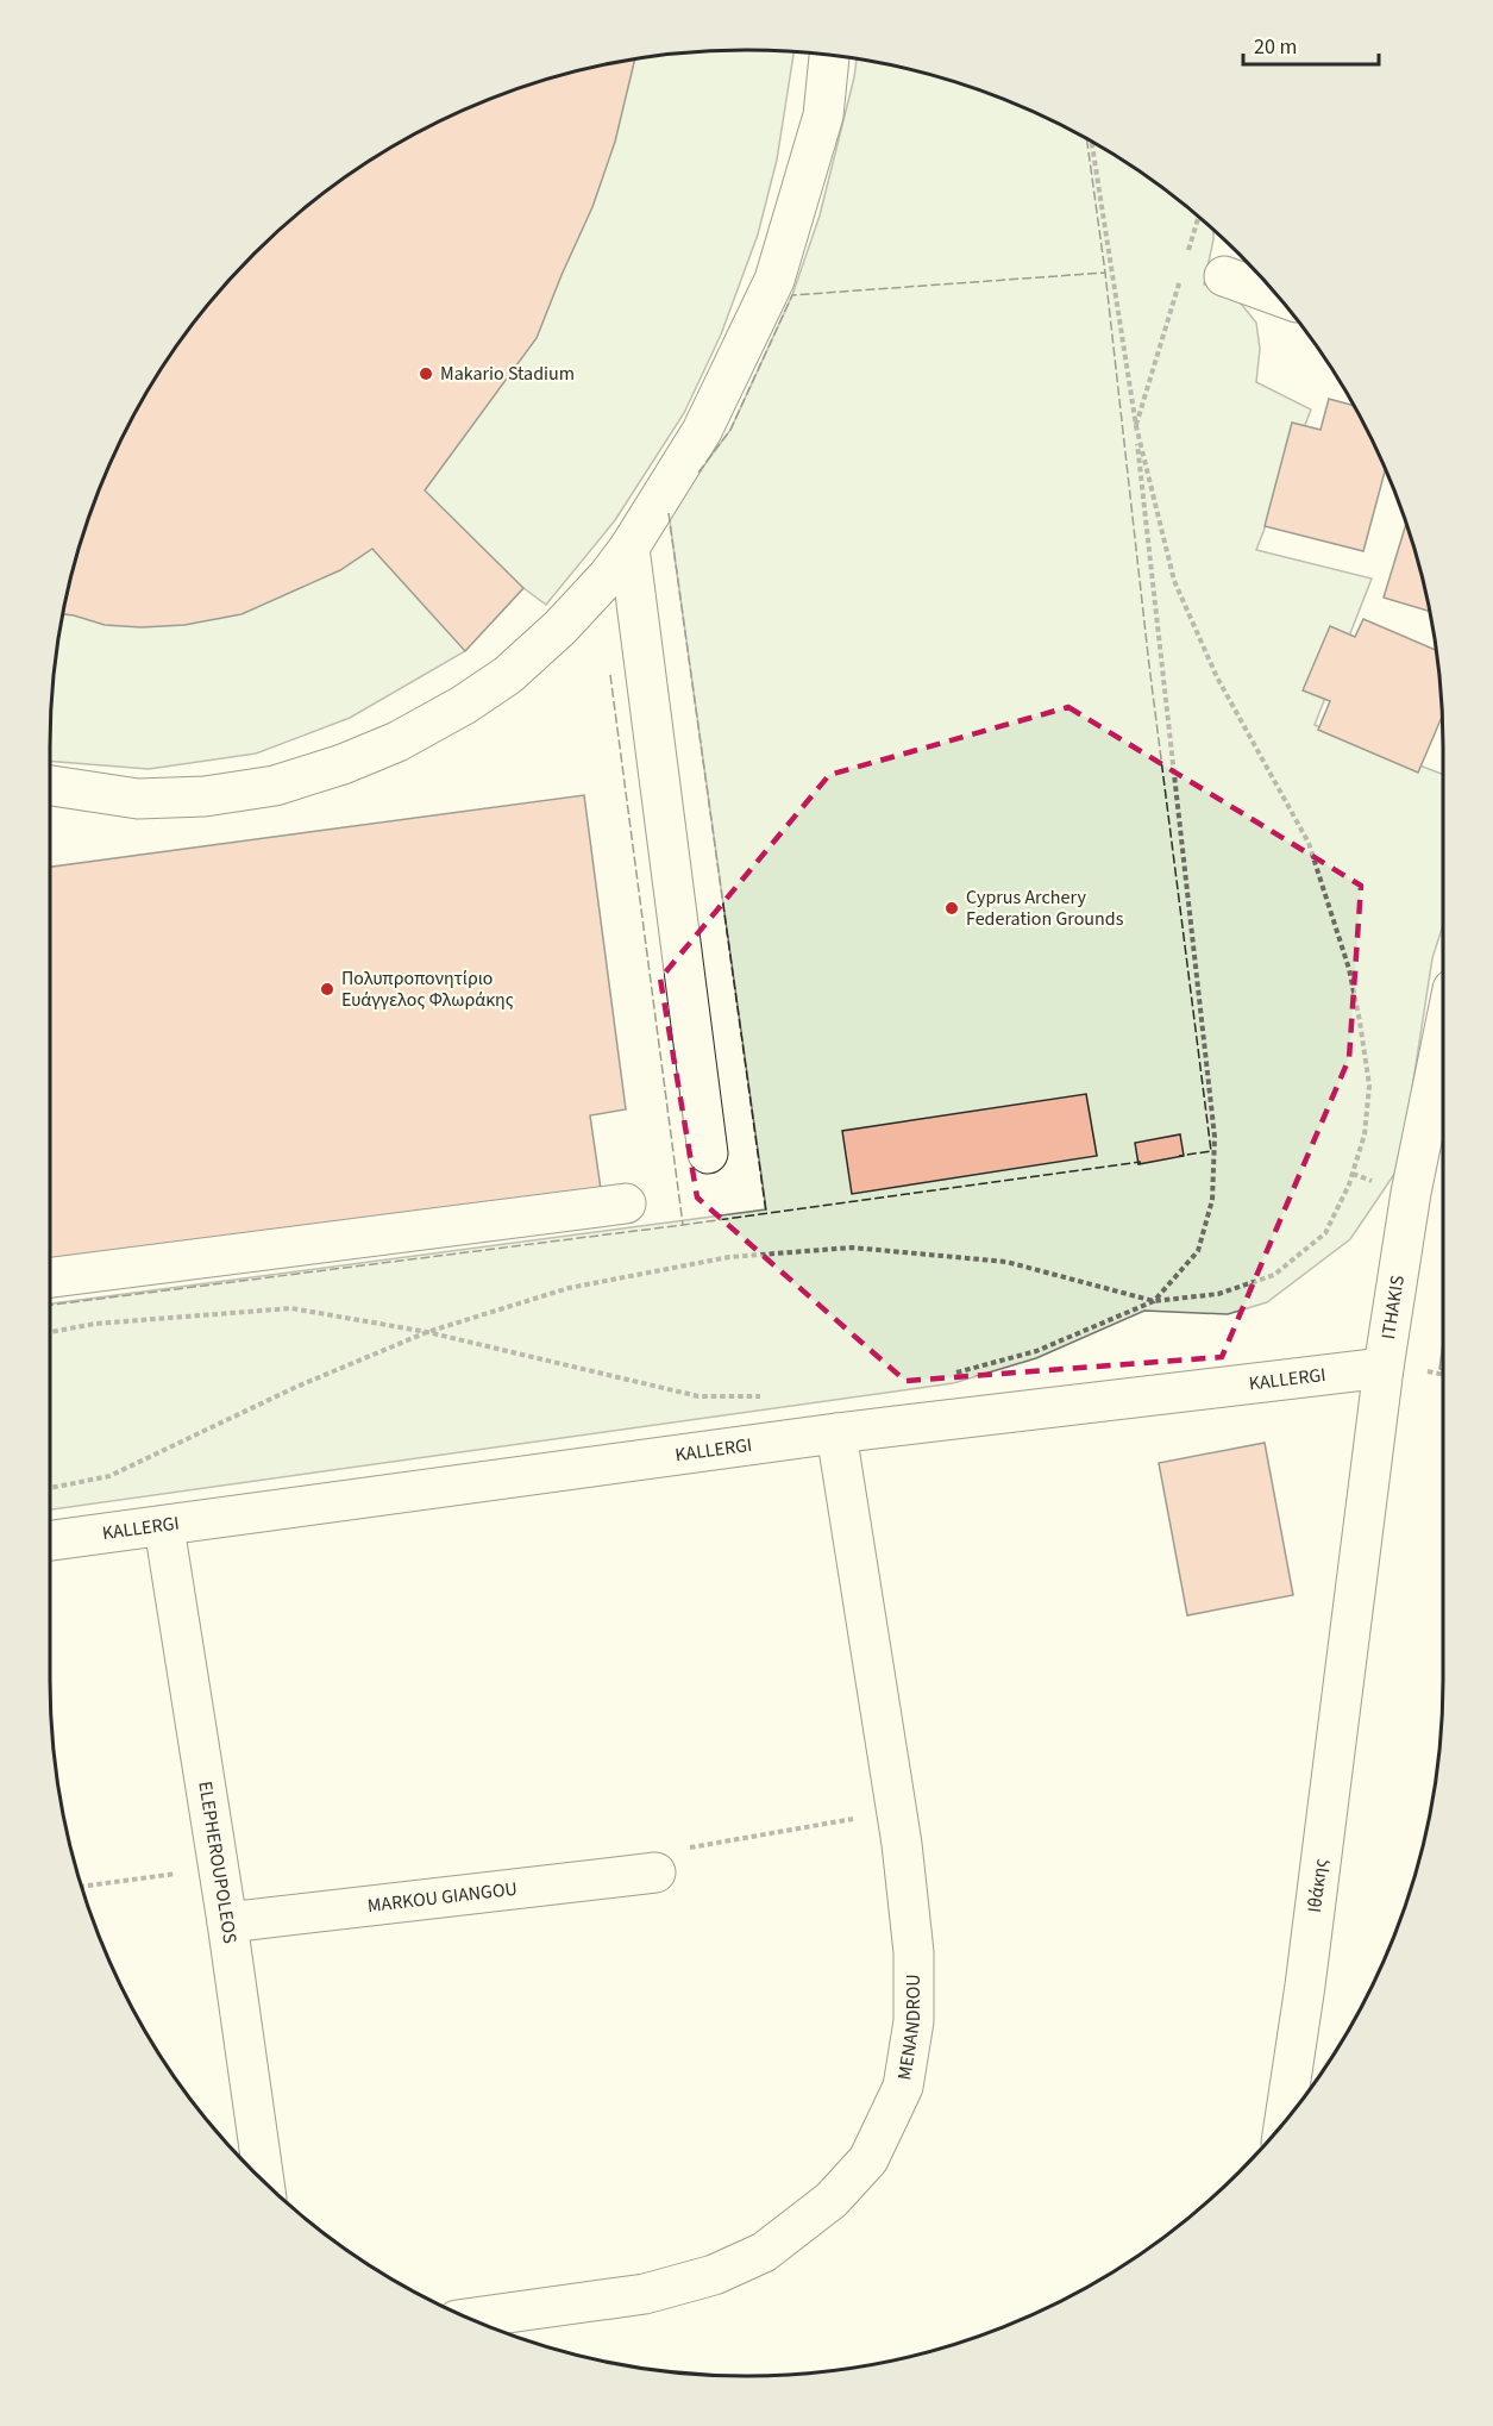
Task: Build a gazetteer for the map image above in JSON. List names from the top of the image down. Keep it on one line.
{"streets":{"street":["ITHAKIS","KALLERGI","ELEPHEROUPOLEOS","Ιθάκης","MARKOU GIANGOU","MENANDROU"]},"crossings":[["ITHAKIS","KALLERGI"],["ITHAKIS","Ιθάκης"],["KALLERGI","ELEPHEROUPOLEOS"],["KALLERGI","MENANDROU"],["ELEPHEROUPOLEOS","MARKOU GIANGOU"]],"places":["Makario Stadium","Cyprus Archery Federation Grounds","Πολυπροπονητίριο Ευάγγελος Φλωράκης"],"scale_bar":"20 m"}
